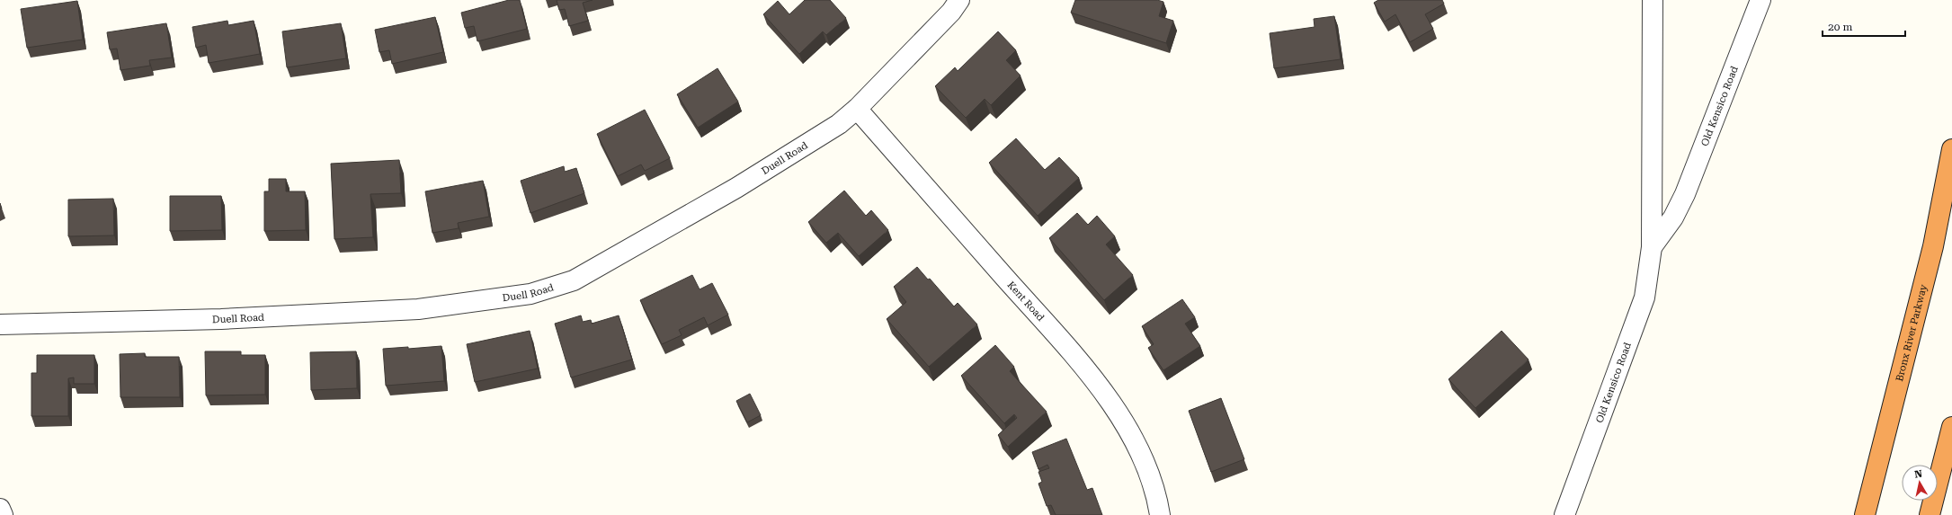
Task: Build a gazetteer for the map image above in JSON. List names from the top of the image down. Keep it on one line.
{"streets":{"highway":["Bronx River Parkway"],"street":["Old Kensico Road","Duell Road","Kent Road"]},"crossings":[["Duell Road","Kent Road"]],"scale_bar":"20 m","north":"top"}
